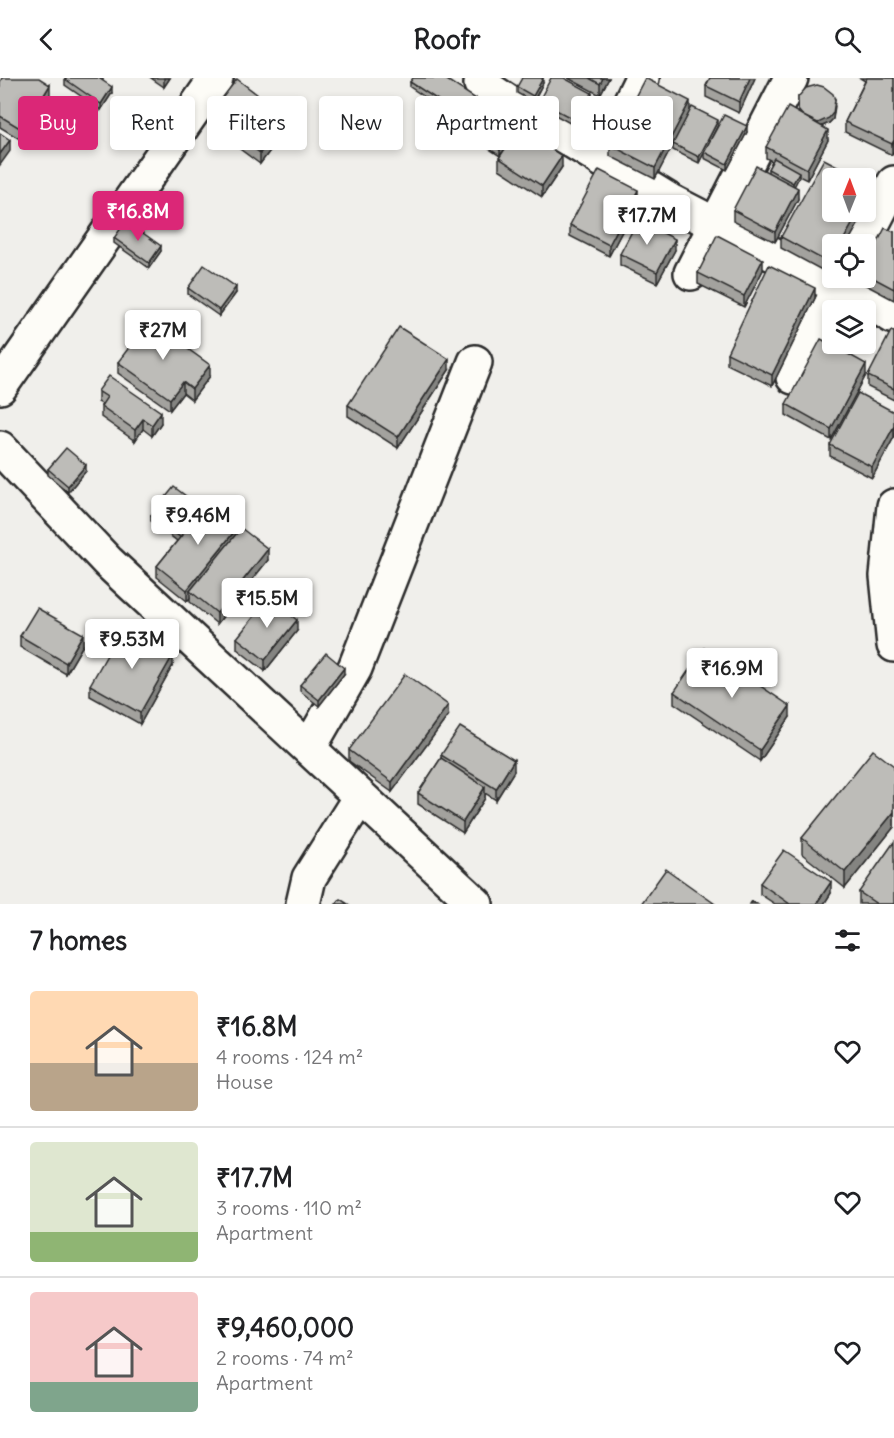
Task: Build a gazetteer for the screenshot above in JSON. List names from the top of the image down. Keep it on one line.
{"north":"top","page":{"header":"Roofr","chip":["Buy","Rent","Filters","New","Apartment","House"],"price":["₹16.8M","₹17.7M","₹27M","₹9.46M","₹15.5M","₹9.53M","₹16.9M"],"heading":"7 homes","list":[{"name":"₹16.8M","note":"4 rooms · 124 m² · House"},{"name":"₹17.7M","note":"3 rooms · 110 m² · Apartment"},{"name":"₹9,460,000","note":"2 rooms · 74 m² · Apartment"}]}}
